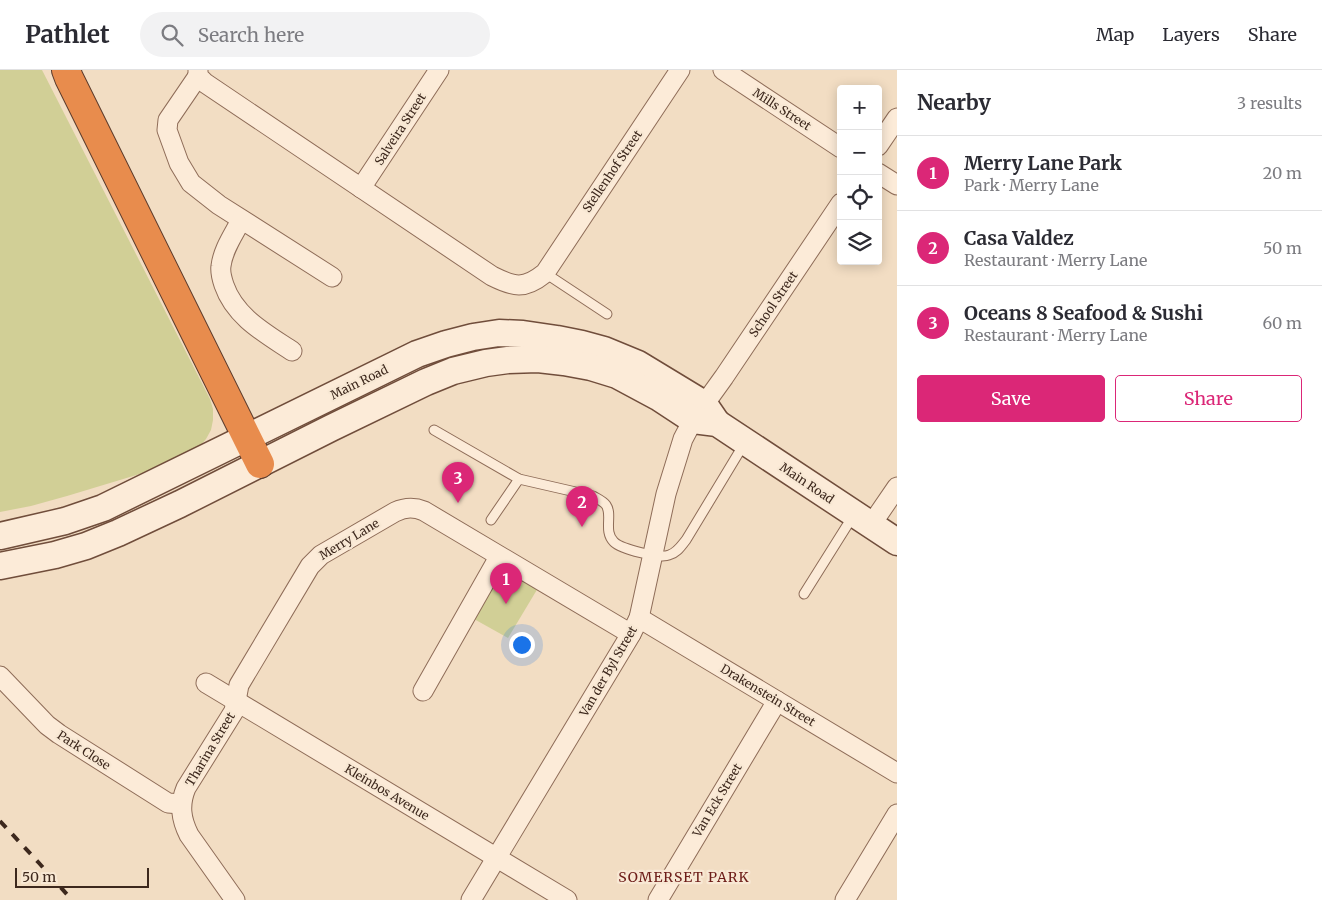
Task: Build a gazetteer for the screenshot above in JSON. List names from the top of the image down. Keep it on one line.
{"streets":{"main road":["Main Road"],"street":["Mills Street","Salveira Street","Stellenhof Street","School Street","Merry Lane","Van der Byl Street","Drakenstein Street","Tharina Street","Park Close","Kleinbos Avenue","Van Eck Street"]},"crossings":[["School Street","Main Road"],["School Street","Van der Byl Street"],["Main Road","Van der Byl Street"],["Merry Lane","Van der Byl Street"],["Merry Lane","Drakenstein Street"],["Merry Lane","Tharina Street"],["Merry Lane","Kleinbos Avenue"],["Van der Byl Street","Drakenstein Street"],["Van der Byl Street","Kleinbos Avenue"],["Drakenstein Street","Van Eck Street"],["Tharina Street","Park Close"],["Tharina Street","Kleinbos Avenue"]],"districts":["SOMERSET PARK"],"scale_bar":"50 m","page":{"header":"Pathlet","search":"Search here","nav":["Map","Layers","Share"],"heading":["Nearby","3 results"],"map_buttons":["+","−"],"list":[{"mark":"1","name":"Merry Lane Park","note":"Park · Merry Lane","value":"20 m"},{"mark":"2","name":"Casa Valdez","note":"Restaurant · Merry Lane","value":"50 m"},{"mark":"3","name":"Oceans 8 Seafood & Sushi","note":"Restaurant · Merry Lane","value":"60 m"}],"buttons":["Save","Share"],"pins":["3","2","1"],"scale":"50 m"}}
